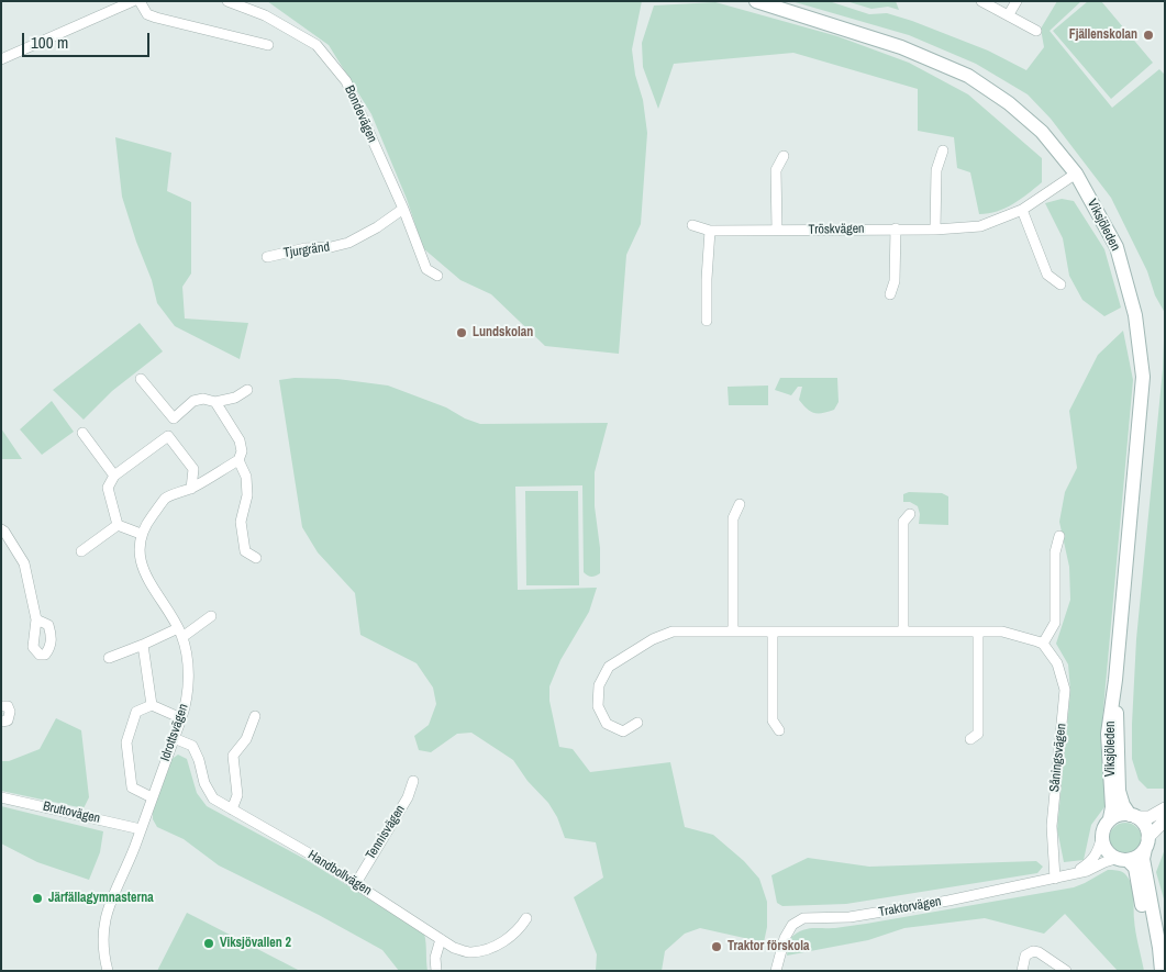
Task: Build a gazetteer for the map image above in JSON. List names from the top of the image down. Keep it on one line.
{"streets":{"main road":["Viksjöleden"],"street":["Bondevägen","Tröskvägen","Tjurgränd","Idrottsvägen","Såningsvägen","Bruttovägen","Tennisvägen","Handbollvägen","Traktorvägen"]},"crossings":[["Bondevägen","Tjurgränd"],["Viksjöleden","Tröskvägen"],["Viksjöleden","Traktorvägen"],["Idrottsvägen","Bruttovägen"],["Idrottsvägen","Handbollvägen"],["Såningsvägen","Traktorvägen"],["Tennisvägen","Handbollvägen"]],"places":["Fjällenskolan","Lundskolan","Järfällagymnasterna","Viksjövallen 2","Traktor förskola"],"scale_bar":"100 m"}
